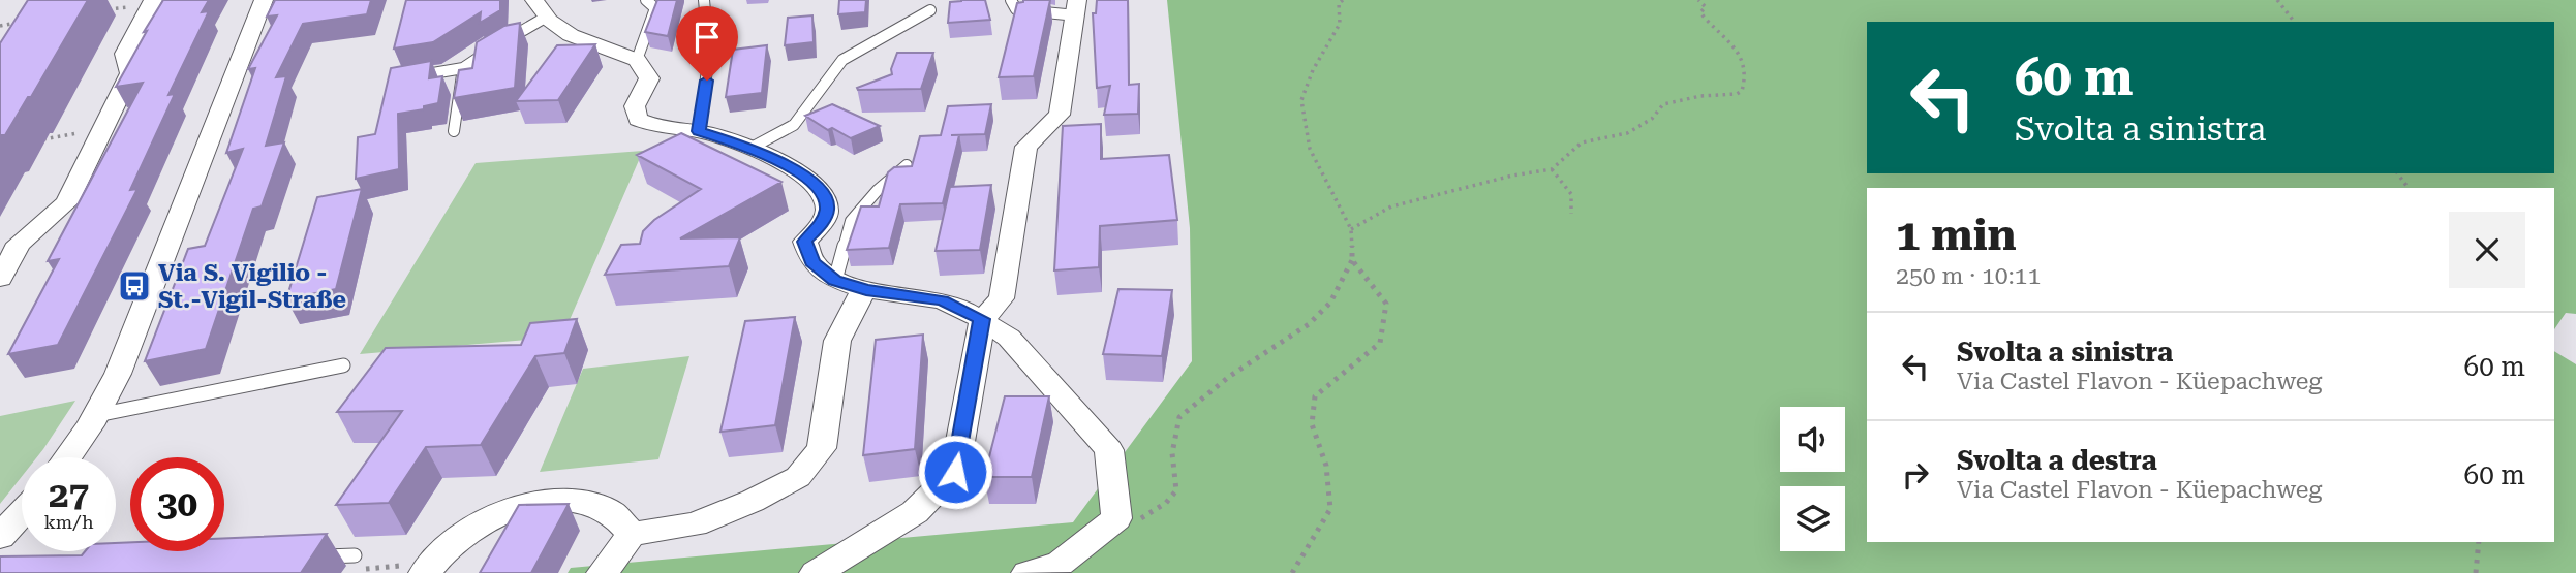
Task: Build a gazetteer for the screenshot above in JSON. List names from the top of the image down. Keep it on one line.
{"places":{"bus stop":["Via S. Vigilio - St.-Vigil-Straße"]},"page":{"turn":["60 m","Svolta a sinistra"],"heading":["1 min","250 m · 10:11"],"list":[{"name":"Svolta a sinistra","note":"Via Castel Flavon - Küepachweg","value":"60 m"},{"name":"Svolta a destra","note":"Via Castel Flavon - Küepachweg","value":"60 m"}],"speed":"27 km/h","limit":"30"}}
